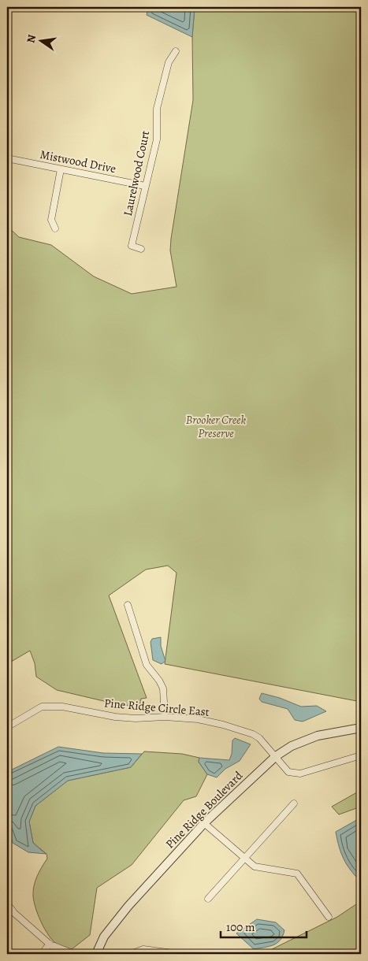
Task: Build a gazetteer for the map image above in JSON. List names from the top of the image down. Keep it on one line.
{"streets":{"street":["Mistwood Drive","Laurelwood Court","Pine Ridge Circle East","Pine Ridge Boulevard"]},"crossings":[["Mistwood Drive","Laurelwood Court"],["Pine Ridge Circle East","Pine Ridge Boulevard"]],"parks":["Brooker Creek Preserve"],"scale_bar":"100 m","north":"left"}
